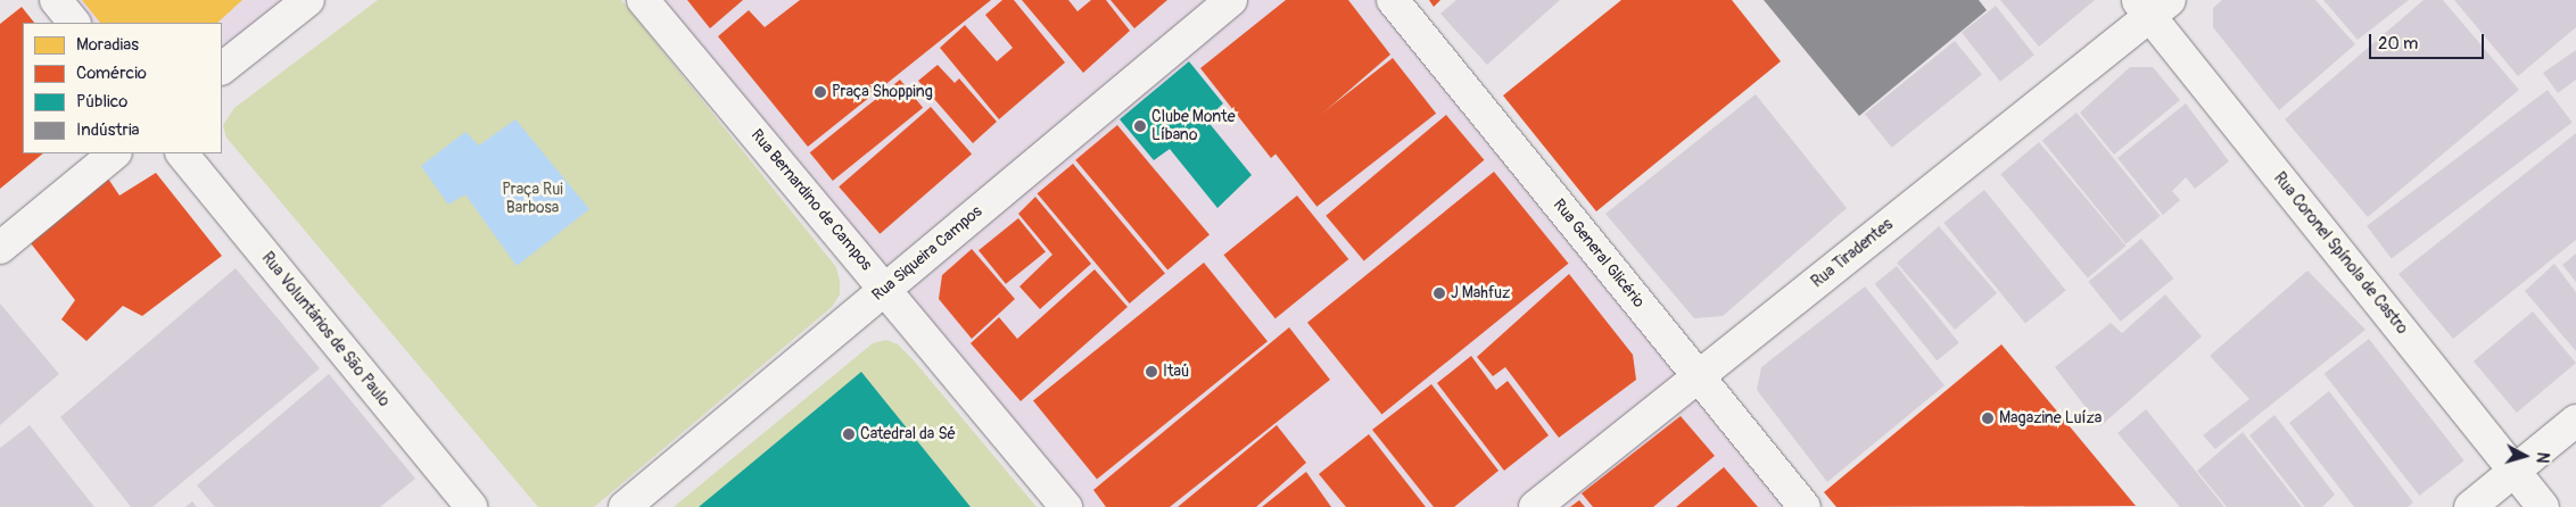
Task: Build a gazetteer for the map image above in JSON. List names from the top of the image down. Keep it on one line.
{"streets":{"street":["Rua Bernardino de Campos","Rua Siqueira Campos","Rua General Glicério","Rua Tiradentes","Rua Coronel Spínola de Castro","Rua Voluntários de São Paulo"]},"crossings":[["Rua Bernardino de Campos","Rua Siqueira Campos"],["Rua General Glicério","Rua Tiradentes"],["Rua Tiradentes","Rua Coronel Spínola de Castro"]],"parks":["Praça Rui Barbosa"],"places":["Praça Shopping","Clube Monte Líbano","J Mahfuz","Itaú","Magazine Luíza","Catedral da Sé"],"legend":["Moradias","Comércio","Público","Indústria"],"scale_bar":"20 m","north":"right"}
